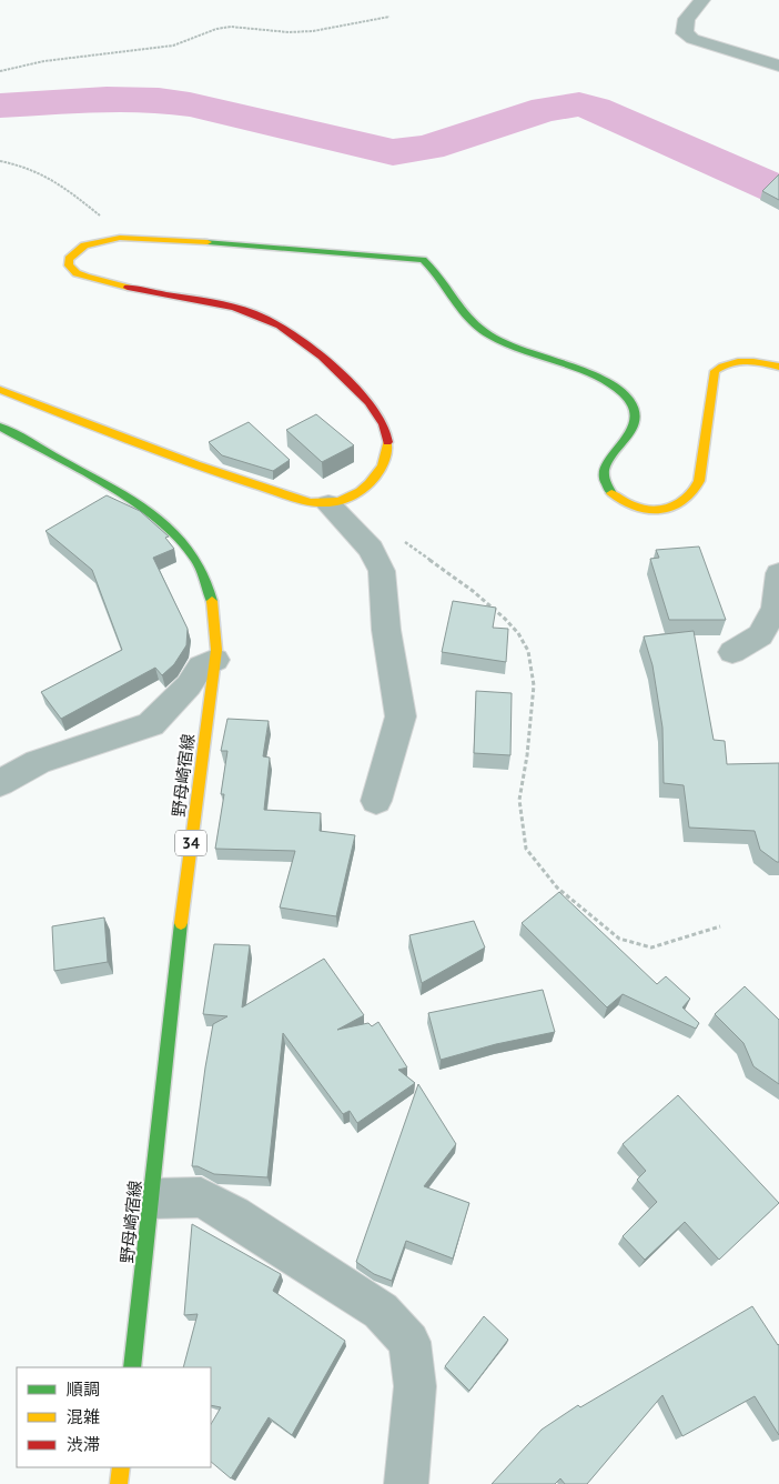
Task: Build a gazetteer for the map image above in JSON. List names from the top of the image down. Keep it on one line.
{"streets":{"street":["野母崎宿線","34"]},"legend":["順調","混雑","渋滞"]}
